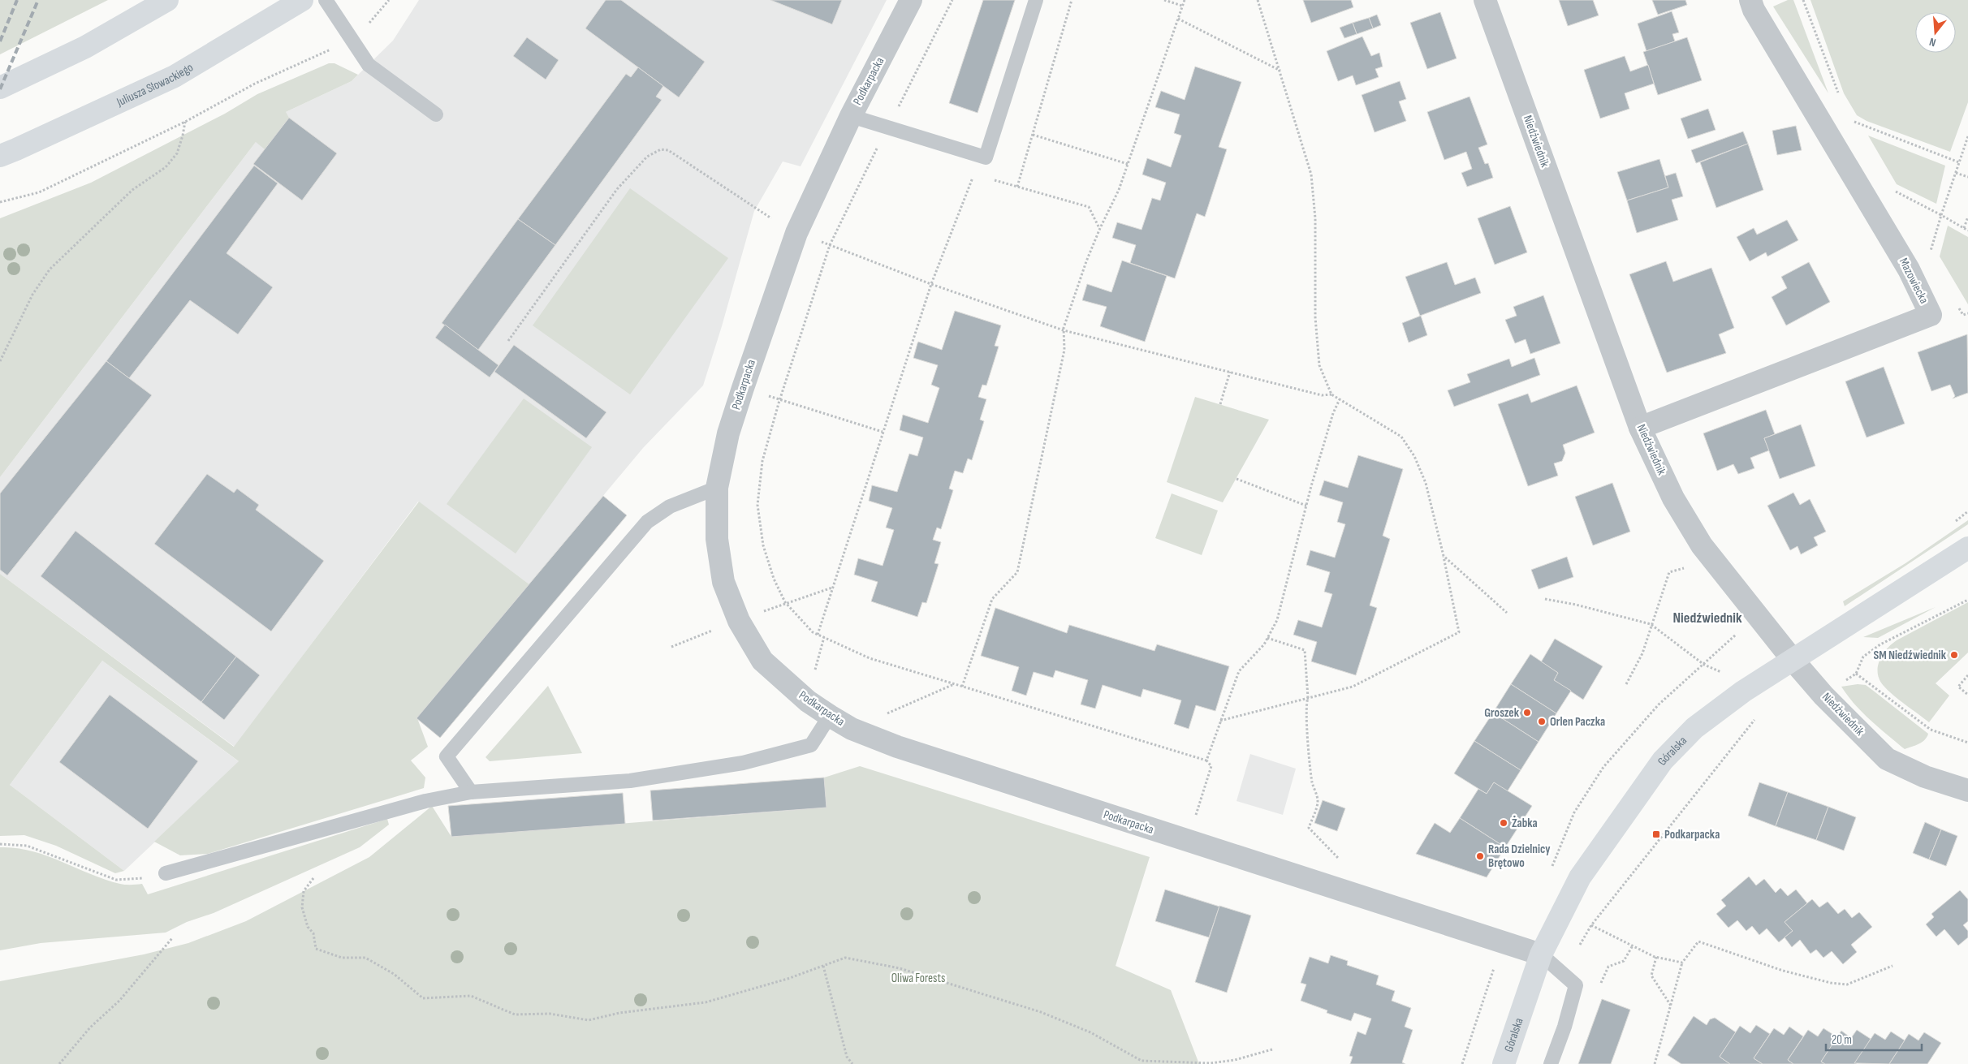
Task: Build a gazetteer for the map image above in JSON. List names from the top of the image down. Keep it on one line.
{"streets":{"street":["Podkarpacka","Juliusza Słowackiego","Niedźwiednik","Mazowiecka","Góralska"]},"crossings":[["Podkarpacka","Góralska"],["Niedźwiednik","Mazowiecka"],["Niedźwiednik","Góralska"]],"districts":["Niedźwiednik"],"parks":["Oliwa Forests"],"places":{"other":["SM Niedźwiednik","Groszek","Orlen Paczka","Żabka","Rada Dzielnicy Brętowo"],"transit":["Podkarpacka"]},"scale_bar":"20 m","north":"bottom"}
